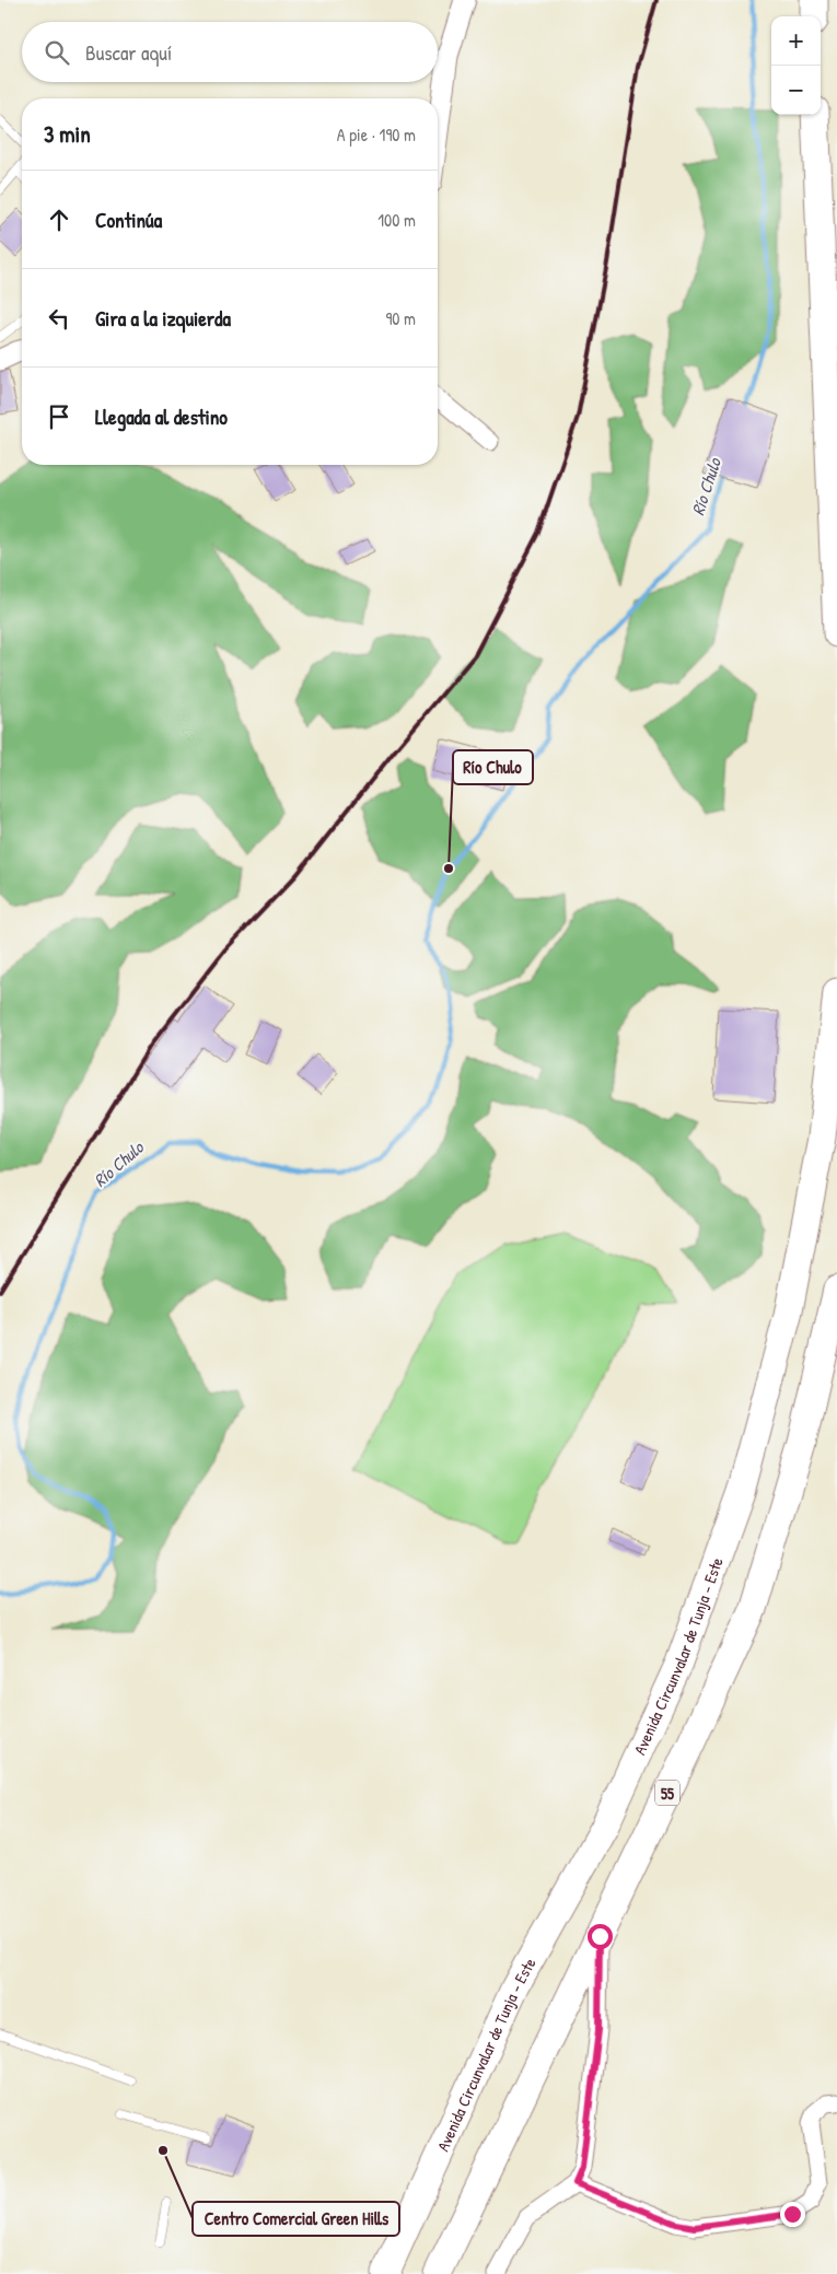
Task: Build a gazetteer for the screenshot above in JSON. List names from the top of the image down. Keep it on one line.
{"streets":{"highway":["Avenida Circunvalar de Tunja - Este","55"]},"water":["Río Chulo"],"places":["Río Chulo","Centro Comercial Green Hills"],"page":{"map_buttons":["+","−"],"search":"Buscar aquí","heading":["3 min","A pie · 190 m"],"list":[["Continúa","100 m"],["Gira a la izquierda","90 m"],"Llegada al destino"]}}
